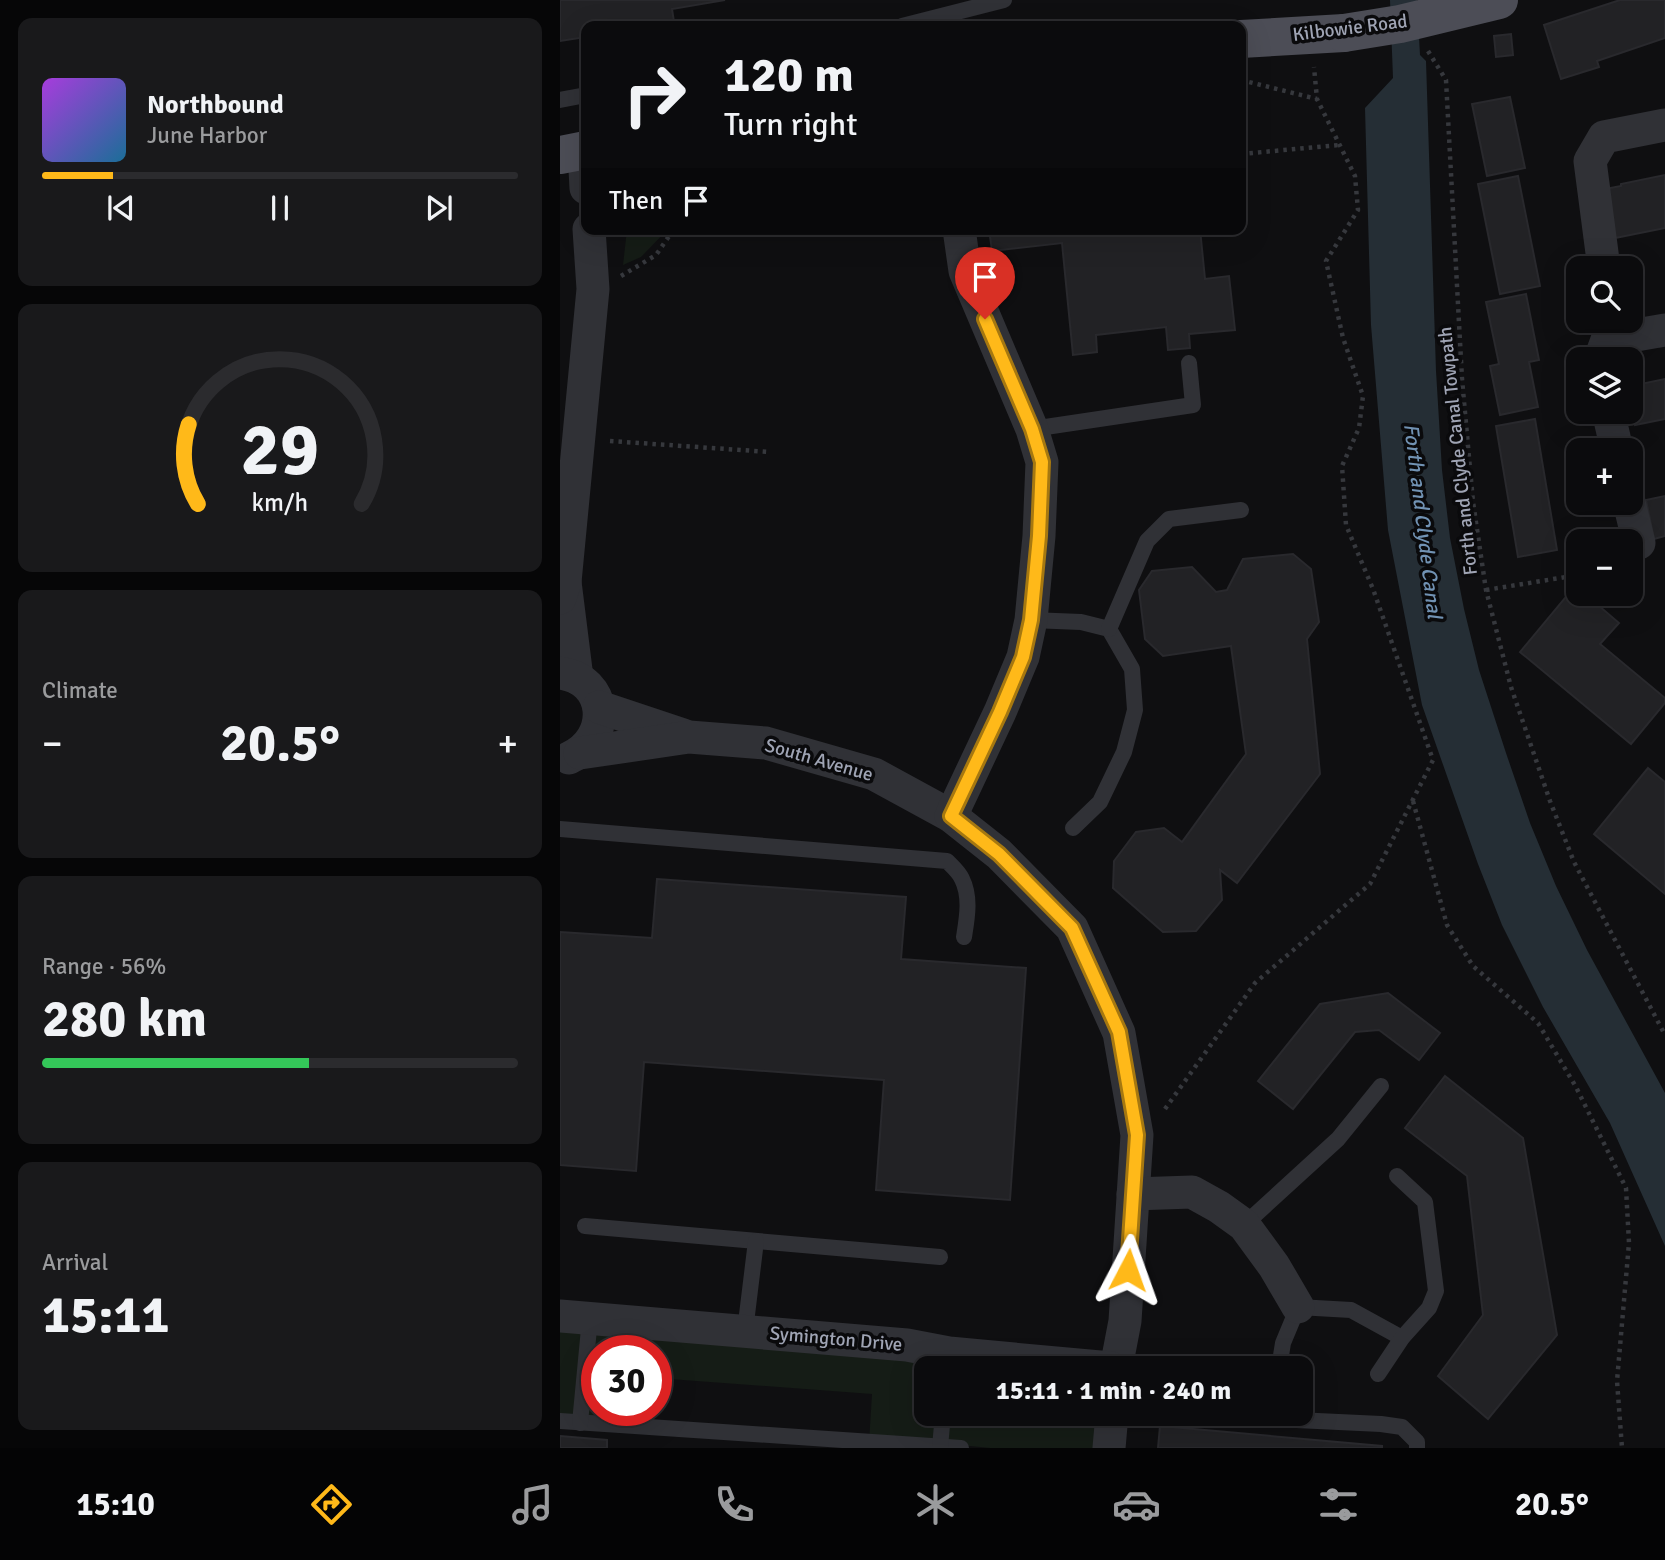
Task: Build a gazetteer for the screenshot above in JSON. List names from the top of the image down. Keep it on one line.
{"streets":{"main road":["Kilbowie Road"],"street":["South Avenue","Symington Drive"],"path":["Forth and Clyde Canal Towpath"]},"water":["Forth and Clyde Canal"],"page":{"turn":["120 m","Turn right"],"song":["Northbound","June Harbor"],"then":"Then","map_buttons":["+","−"],"tile":["Climate",["Range · 56%","280 km"],["Arrival","15:11"]],"heat":["−","20.5°","+"],"limit":"30","trip":"15:11 · 1 min · 240 m","tabs":["15:10","20.5°"],"gauge":["29","km/h"]}}
